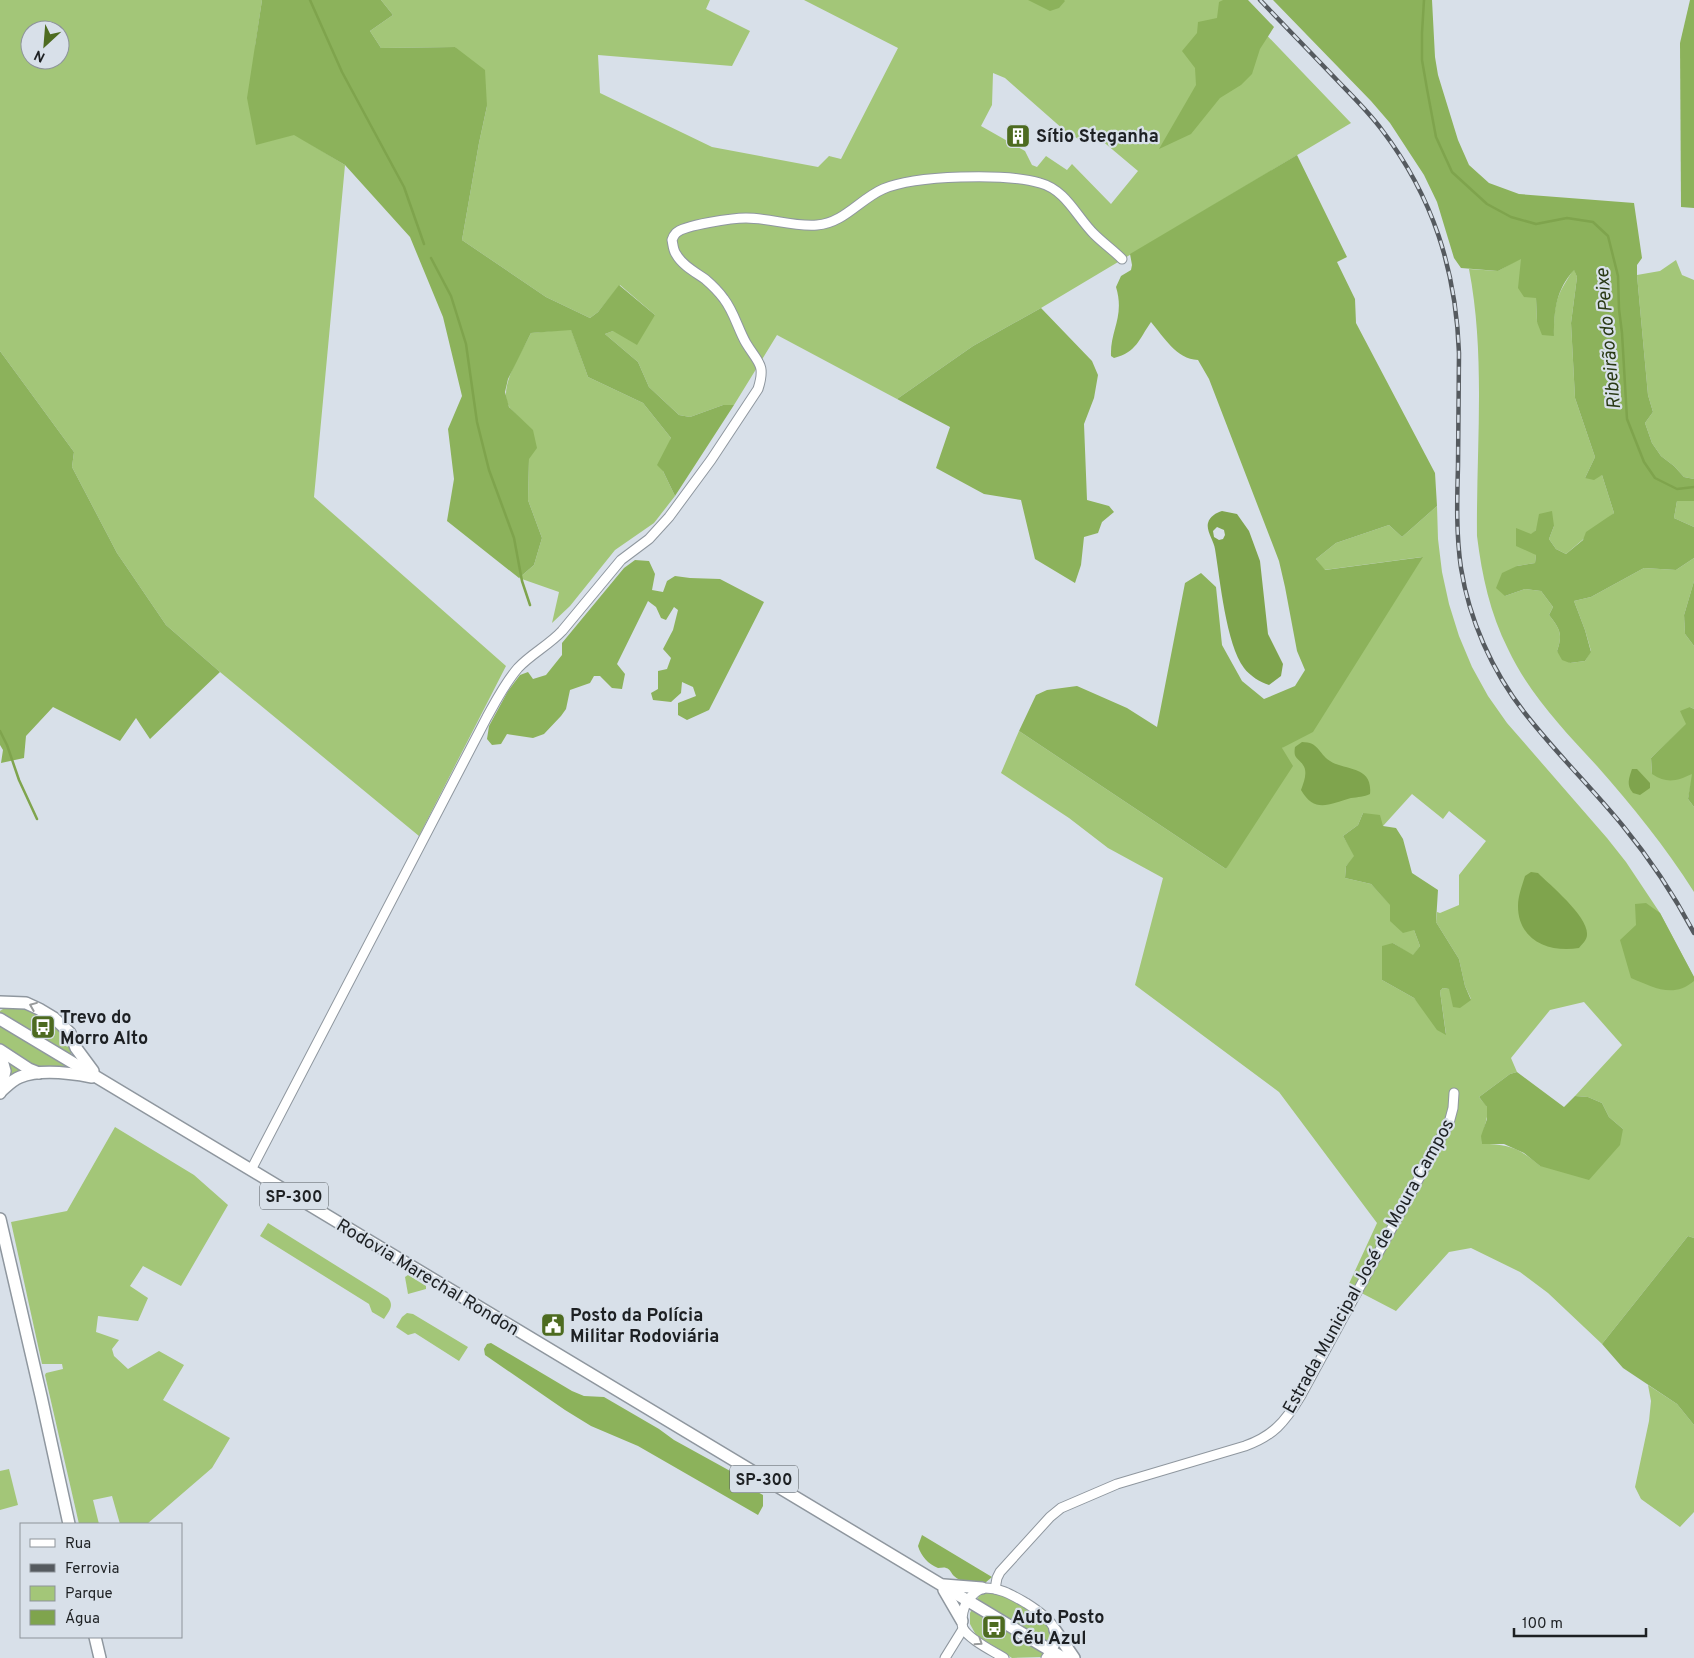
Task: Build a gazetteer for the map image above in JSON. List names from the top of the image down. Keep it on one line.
{"streets":{"main road":["SP-300","Rodovia Marechal Rondon"],"street":["Estrada Municipal José de Moura Campos"]},"water":["Ribeirão do Peixe"],"places":{"building":["Sítio Steganha"],"bus stop":["Trevo do Morro Alto","Auto Posto Céu Azul"],"public building":["Posto da Polícia Militar Rodoviária"]},"legend":["Rua","Ferrovia","Parque","Água"],"scale_bar":"100 m","north":"bottom left"}
